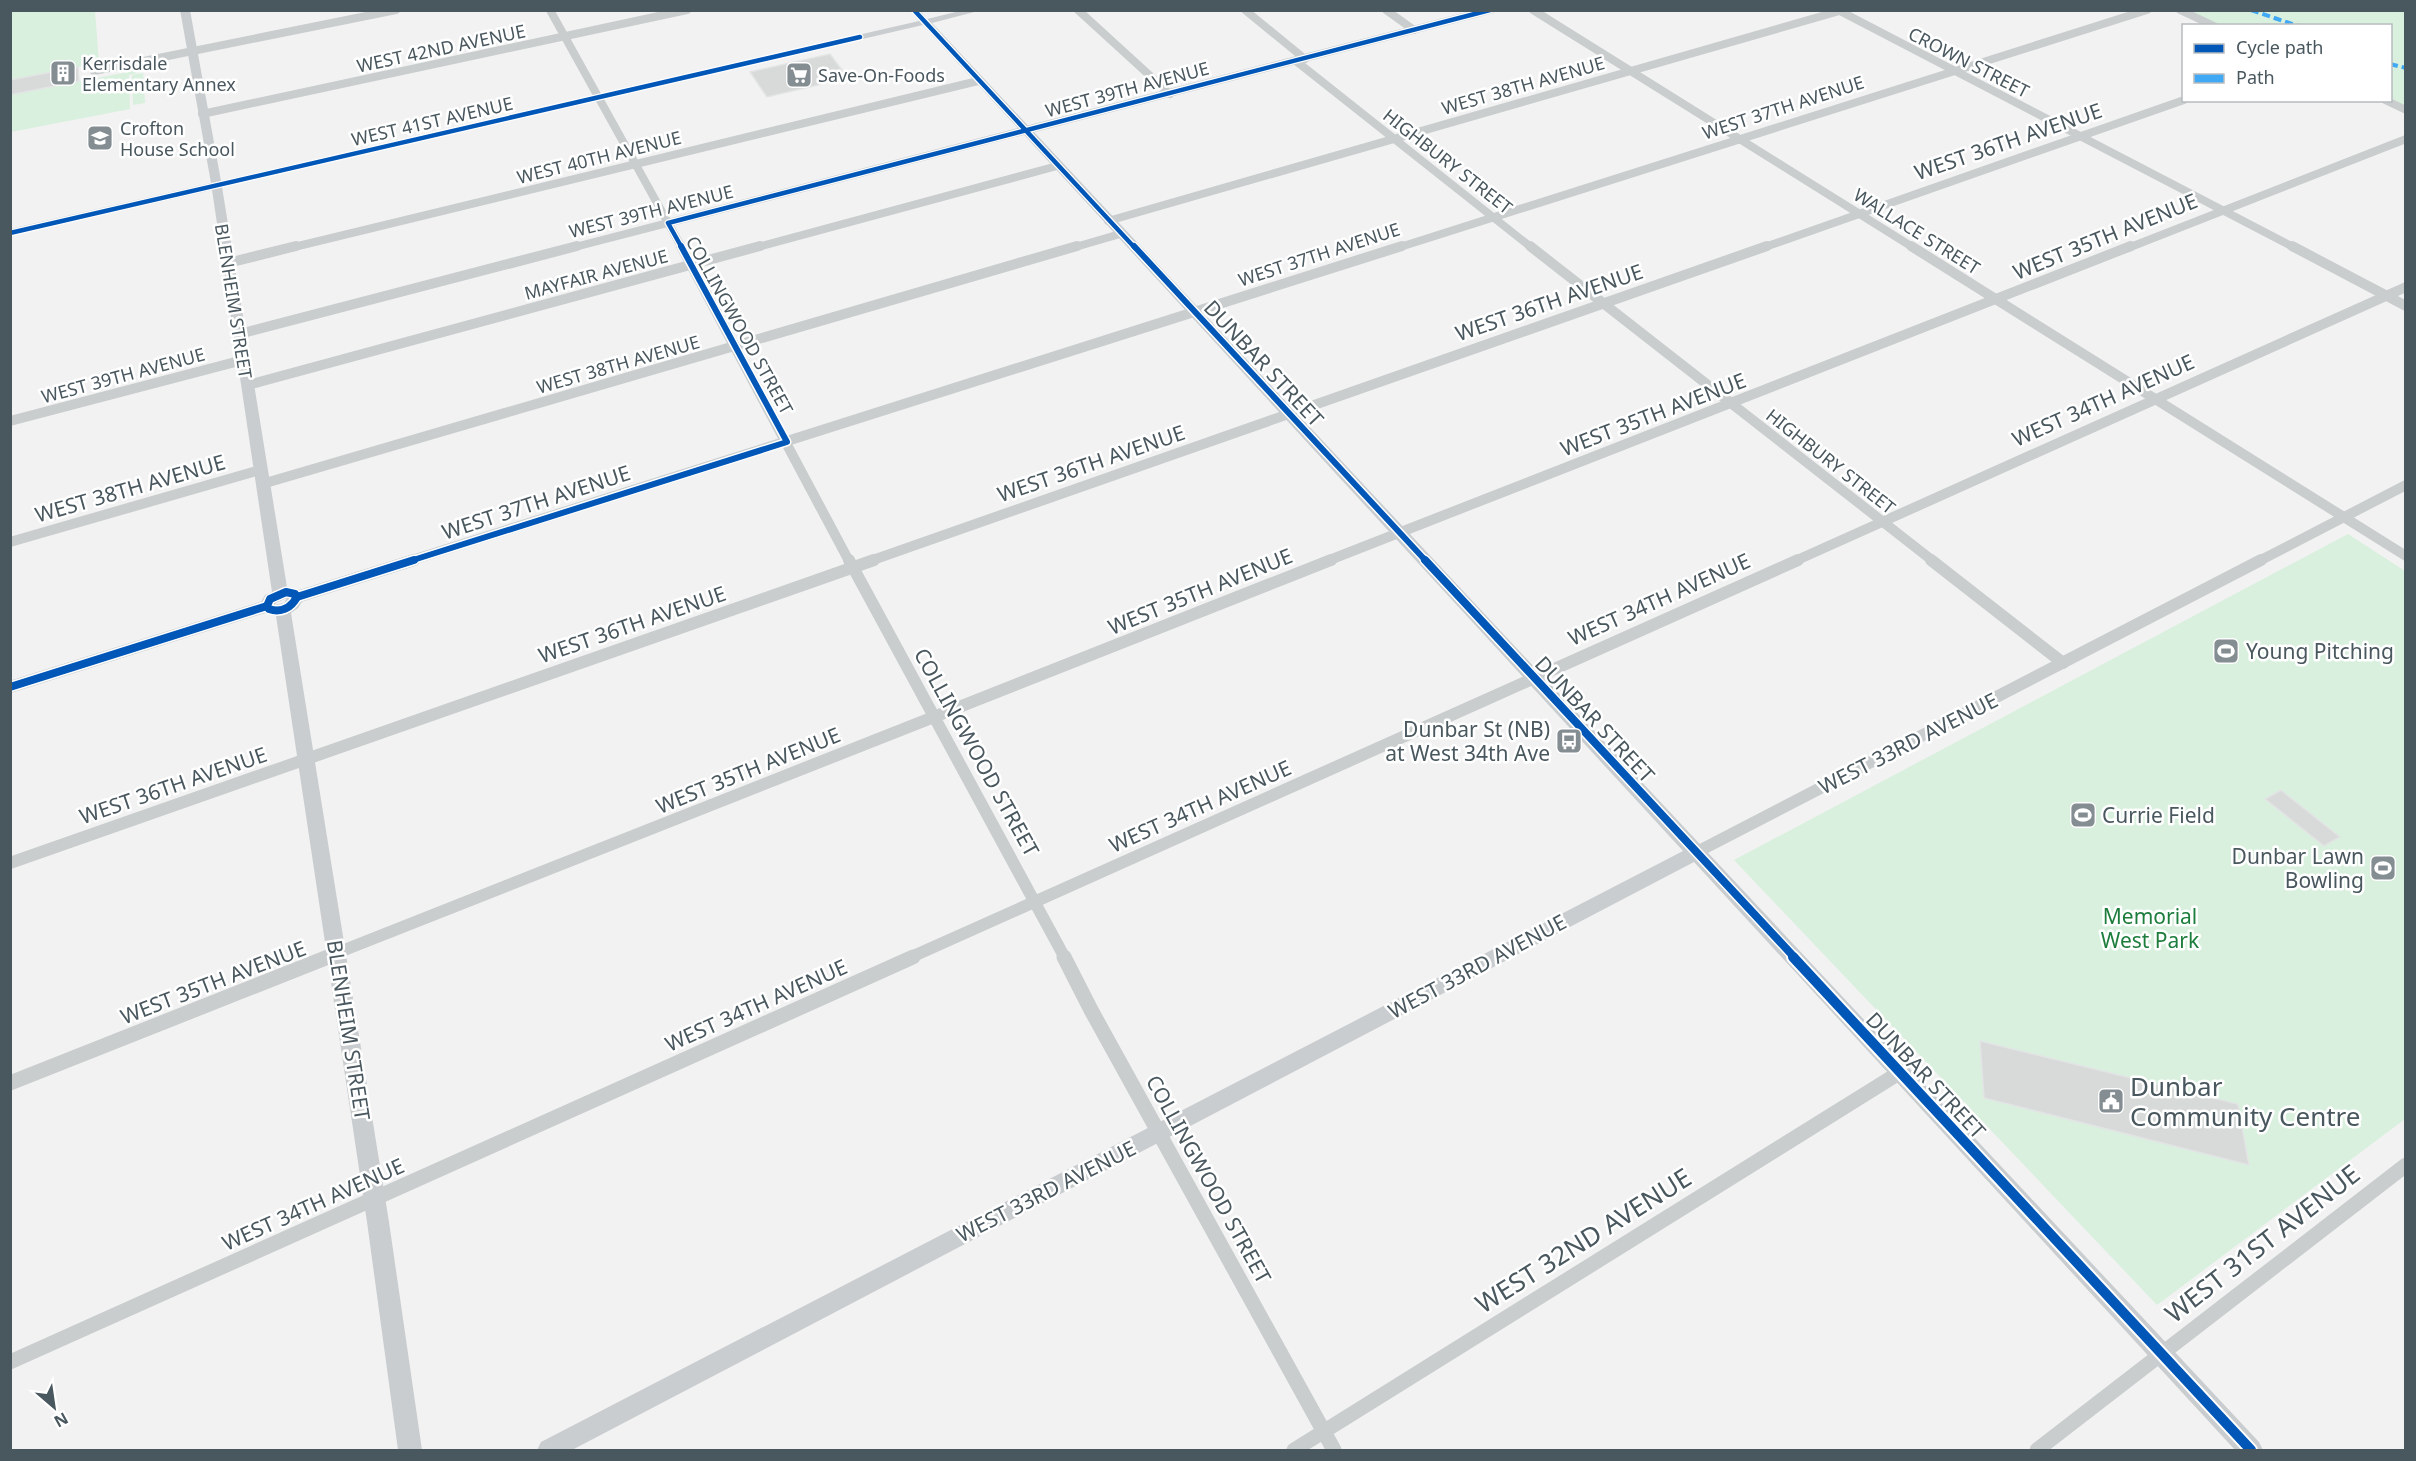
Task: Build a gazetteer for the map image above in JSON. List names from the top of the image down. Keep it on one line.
{"streets":{"main road":["WEST 41ST AVENUE","BLENHEIM STREET","DUNBAR STREET","WEST 33RD AVENUE"],"street":["WEST 42ND AVENUE","CROWN STREET","WEST 38TH AVENUE","WEST 39TH AVENUE","WEST 37TH AVENUE","WEST 36TH AVENUE","WEST 40TH AVENUE","HIGHBURY STREET","WALLACE STREET","WEST 35TH AVENUE","MAYFAIR AVENUE","COLLINGWOOD STREET","WEST 34TH AVENUE","WEST 32ND AVENUE","WEST 31ST AVENUE"]},"crossings":[["WEST 42ND AVENUE","BLENHEIM STREET"],["WEST 42ND AVENUE","COLLINGWOOD STREET"],["CROWN STREET","WEST 38TH AVENUE"],["CROWN STREET","WEST 37TH AVENUE"],["CROWN STREET","WEST 36TH AVENUE"],["CROWN STREET","WEST 35TH AVENUE"],["CROWN STREET","WEST 34TH AVENUE"],["WEST 38TH AVENUE","HIGHBURY STREET"],["WEST 38TH AVENUE","WALLACE STREET"],["WEST 38TH AVENUE","BLENHEIM STREET"],["WEST 38TH AVENUE","COLLINGWOOD STREET"],["WEST 38TH AVENUE","DUNBAR STREET"],["WEST 39TH AVENUE","HIGHBURY STREET"],["WEST 39TH AVENUE","BLENHEIM STREET"],["WEST 39TH AVENUE","COLLINGWOOD STREET"],["WEST 39TH AVENUE","DUNBAR STREET"],["WEST 37TH AVENUE","HIGHBURY STREET"],["WEST 37TH AVENUE","WALLACE STREET"],["WEST 37TH AVENUE","BLENHEIM STREET"],["WEST 37TH AVENUE","COLLINGWOOD STREET"],["WEST 37TH AVENUE","DUNBAR STREET"],["WEST 41ST AVENUE","BLENHEIM STREET"],["WEST 41ST AVENUE","COLLINGWOOD STREET"],["WEST 41ST AVENUE","DUNBAR STREET"],["WEST 36TH AVENUE","HIGHBURY STREET"],["WEST 36TH AVENUE","WALLACE STREET"],["WEST 36TH AVENUE","BLENHEIM STREET"],["WEST 36TH AVENUE","COLLINGWOOD STREET"],["WEST 36TH AVENUE","DUNBAR STREET"],["WEST 40TH AVENUE","BLENHEIM STREET"],["WEST 40TH AVENUE","COLLINGWOOD STREET"],["WEST 40TH AVENUE","DUNBAR STREET"],["HIGHBURY STREET","WEST 35TH AVENUE"],["HIGHBURY STREET","WEST 34TH AVENUE"],["HIGHBURY STREET","WEST 33RD AVENUE"],["WALLACE STREET","WEST 35TH AVENUE"],["WALLACE STREET","WEST 34TH AVENUE"],["WALLACE STREET","WEST 33RD AVENUE"],["WEST 35TH AVENUE","BLENHEIM STREET"],["WEST 35TH AVENUE","COLLINGWOOD STREET"],["WEST 35TH AVENUE","DUNBAR STREET"],["MAYFAIR AVENUE","BLENHEIM STREET"],["MAYFAIR AVENUE","COLLINGWOOD STREET"],["MAYFAIR AVENUE","DUNBAR STREET"],["BLENHEIM STREET","WEST 34TH AVENUE"],["COLLINGWOOD STREET","WEST 34TH AVENUE"],["COLLINGWOOD STREET","WEST 33RD AVENUE"],["COLLINGWOOD STREET","WEST 32ND AVENUE"],["DUNBAR STREET","WEST 34TH AVENUE"],["DUNBAR STREET","WEST 33RD AVENUE"],["DUNBAR STREET","WEST 32ND AVENUE"],["DUNBAR STREET","WEST 31ST AVENUE"]],"parks":["Memorial West Park"],"places":{"building":["Kerrisdale Elementary Annex"],"supermarket":["Save-On-Foods"],"school or university":["Crofton House School"],"sports":["Young Pitching","Currie Field","Dunbar Lawn Bowling"],"bus stop":["Dunbar St (NB) at West 34th Ave"],"public building":["Dunbar Community Centre"]},"legend":["Cycle path","Path"],"north":"bottom right"}
